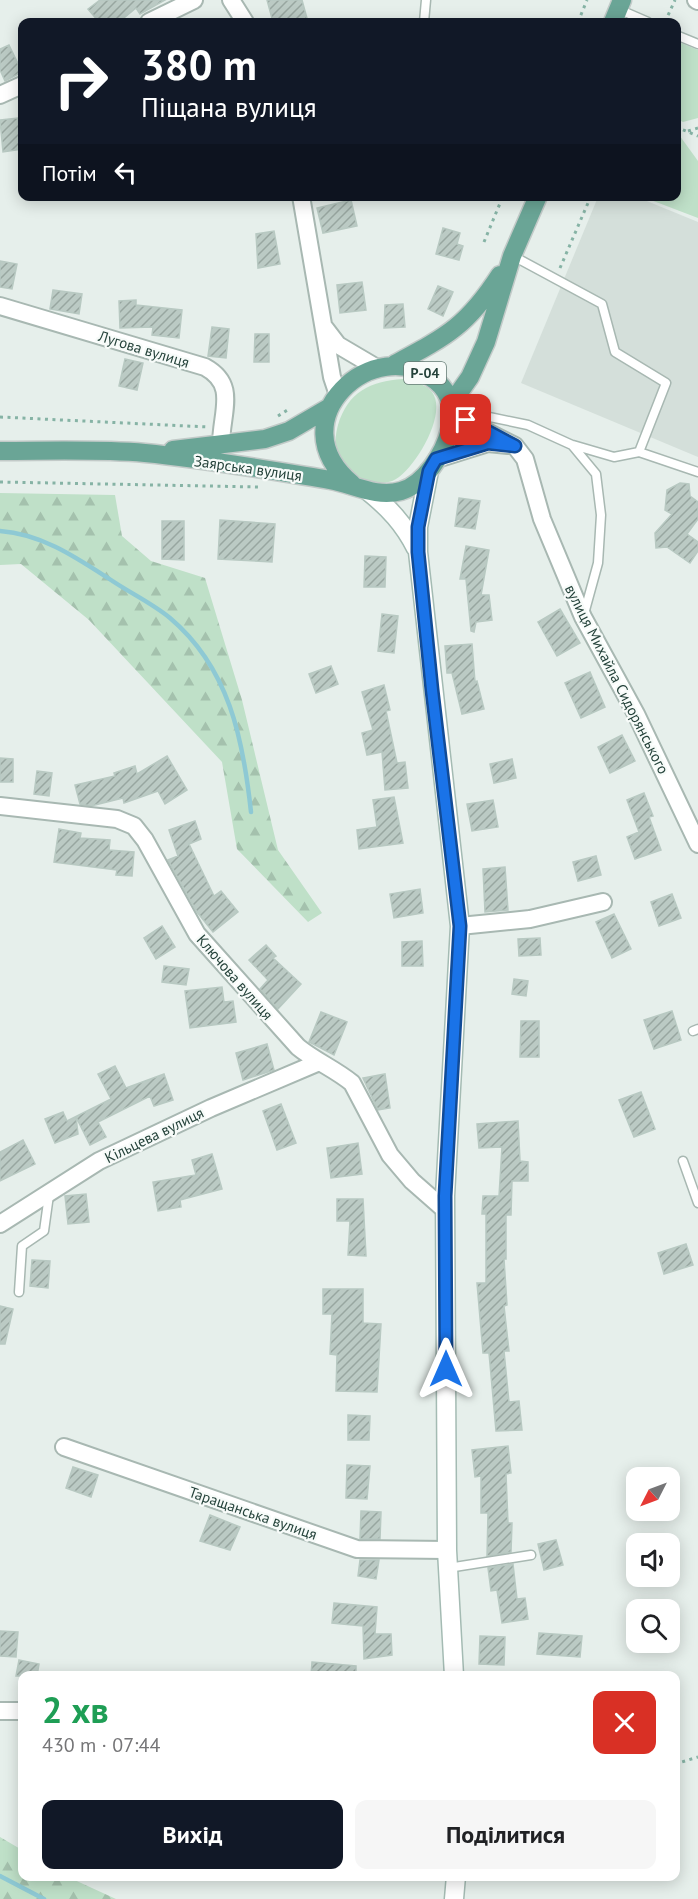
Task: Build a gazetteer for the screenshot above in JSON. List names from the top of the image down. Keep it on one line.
{"streets":{"main road":["Р-04","Заярська вулиця"],"street":["Лугова вулиця","вулиця Михайла Сидорянського","Ключова вулиця","Кільцева вулиця","Таращанська вулиця"]},"crossings":[["Лугова вулиця","Заярська вулиця"],["Р-04","Заярська вулиця"],["Ключова вулиця","Кільцева вулиця"]],"north":"bottom left","page":{"turn":["380 m","Піщана вулиця"],"then":"Потім","heading":["2 хв","430 m · 07:44"],"buttons":["Вихід","Поділитися"]}}
